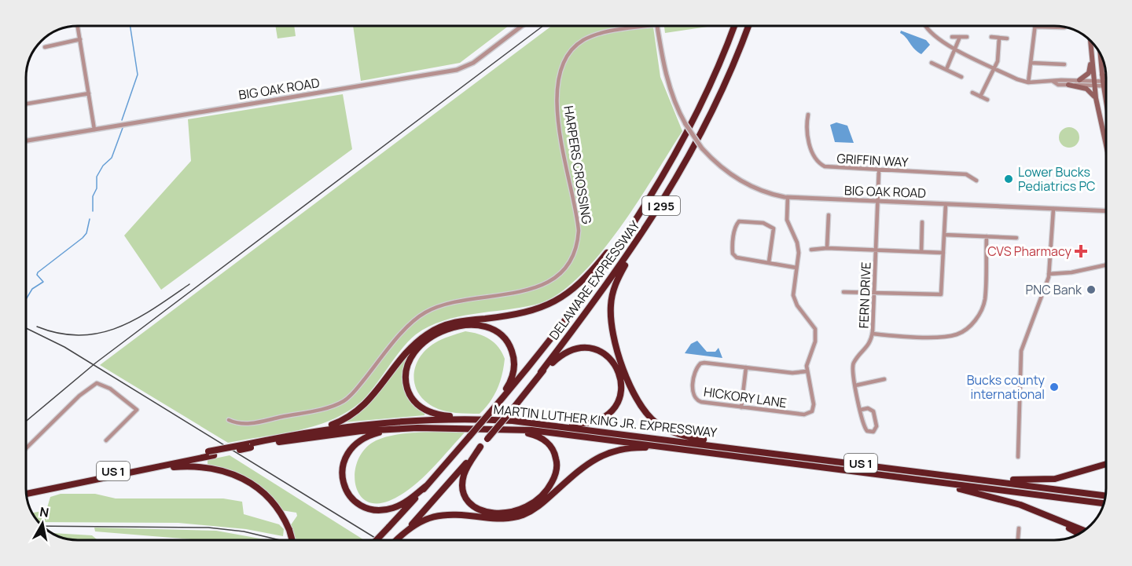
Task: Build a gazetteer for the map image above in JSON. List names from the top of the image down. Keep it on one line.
{"streets":{"highway":["I 295","DELAWARE EXPRESSWAY","MARTIN LUTHER KING JR. EXPRESSWAY","US 1"],"street":["BIG OAK ROAD","GRIFFIN WAY","HARPERS CROSSING","FERN DRIVE","HICKORY LANE"]},"crossings":[["BIG OAK ROAD","FERN DRIVE"],["BIG OAK ROAD","HICKORY LANE"],["GRIFFIN WAY","FERN DRIVE"],["I 295","DELAWARE EXPRESSWAY"]],"places":{"other":["Lower Bucks Pediatrics PC","PNC Bank","Bucks county international"],"health":["CVS Pharmacy"]},"north":"top"}
